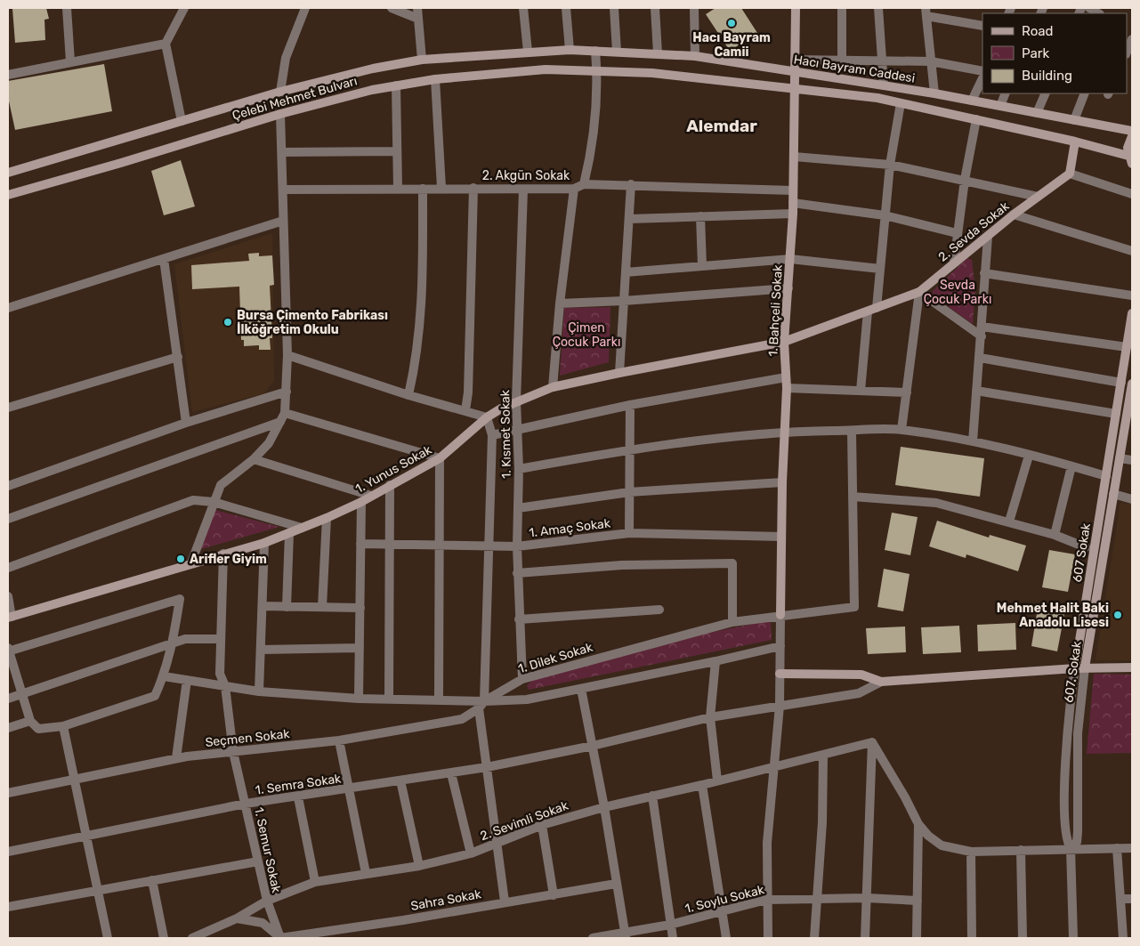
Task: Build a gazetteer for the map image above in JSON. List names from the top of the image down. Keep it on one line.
{"streets":{"street":["Hacı Bayram Caddesi","Çelebi Mehmet Bulvarı","2. Akgün Sokak","2. Sevda Sokak","1. Bahçeli Sokak","1. Kısmet Sokak","1. Yunus Sokak","1. Amaç Sokak","607 Sokak","1. Dilek Sokak","607. Sokak","Seçmen Sokak","1. Semra Sokak","2. Sevimli Sokak","1. Semur Sokak","1. Soylu Sokak","Sahra Sokak"]},"crossings":[["Hacı Bayram Caddesi","Çelebi Mehmet Bulvarı"],["Hacı Bayram Caddesi","1. Bahçeli Sokak"],["2. Akgün Sokak","1. Bahçeli Sokak"],["2. Akgün Sokak","1. Kısmet Sokak"],["2. Sevda Sokak","1. Bahçeli Sokak"],["2. Sevda Sokak","1. Yunus Sokak"],["1. Bahçeli Sokak","1. Yunus Sokak"],["1. Bahçeli Sokak","1. Amaç Sokak"],["1. Bahçeli Sokak","1. Dilek Sokak"],["1. Kısmet Sokak","1. Yunus Sokak"],["1. Kısmet Sokak","1. Amaç Sokak"],["1. Kısmet Sokak","1. Dilek Sokak"],["1. Yunus Sokak","1. Semur Sokak"],["607 Sokak","607. Sokak"],["1. Dilek Sokak","Seçmen Sokak"],["Seçmen Sokak","1. Semur Sokak"],["1. Semra Sokak","1. Semur Sokak"],["2. Sevimli Sokak","1. Semur Sokak"],["1. Semur Sokak","Sahra Sokak"]],"districts":["Alemdar"],"parks":["Sevda Çocuk Parkı","Çimen Çocuk Parkı"],"places":["Hacı Bayram Camii","Bursa Çimento Fabrikası İlköğretim Okulu","Arifler Giyim","Mehmet Halit Baki Anadolu Lisesi"],"legend":["Road","Park","Building"]}
